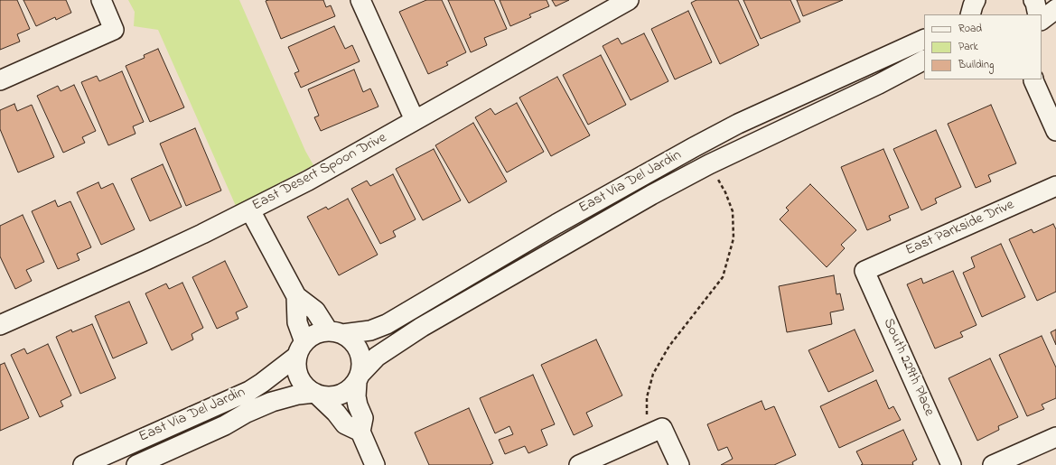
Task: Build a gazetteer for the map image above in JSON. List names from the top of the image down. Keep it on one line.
{"streets":{"street":["East Desert Spoon Drive","East Via Del Jardin","East Parkside Drive","South 229th Place"]},"crossings":[["East Parkside Drive","South 229th Place"]],"legend":["Road","Park","Building"]}
